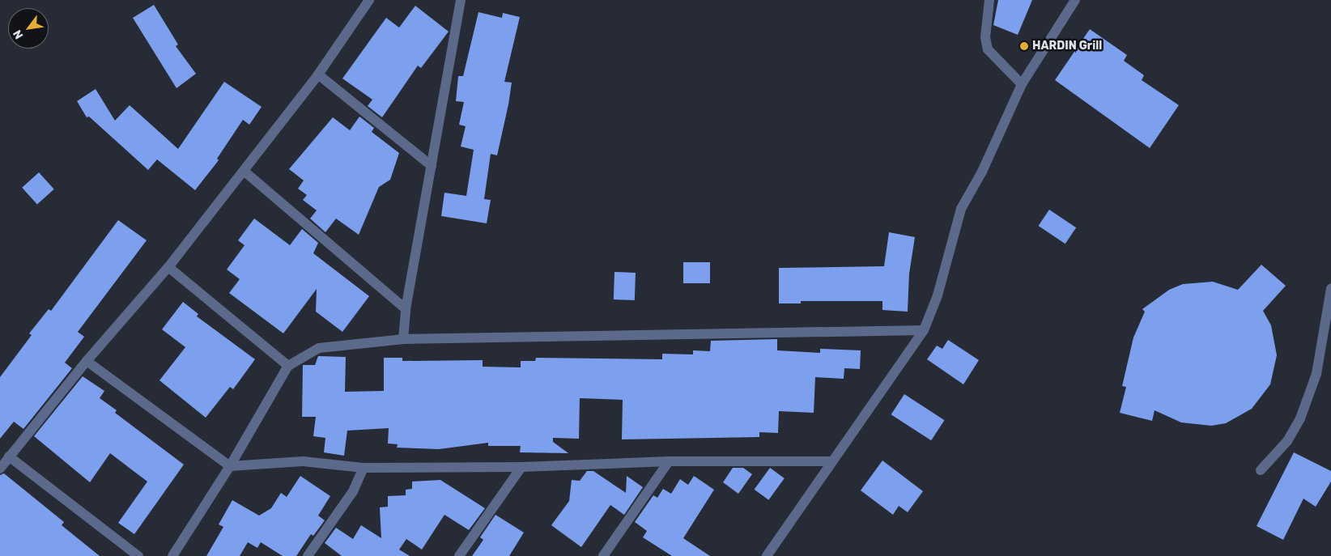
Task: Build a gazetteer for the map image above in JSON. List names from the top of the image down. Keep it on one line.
{"places":["HARDIN Grill"],"north":"bottom left"}
